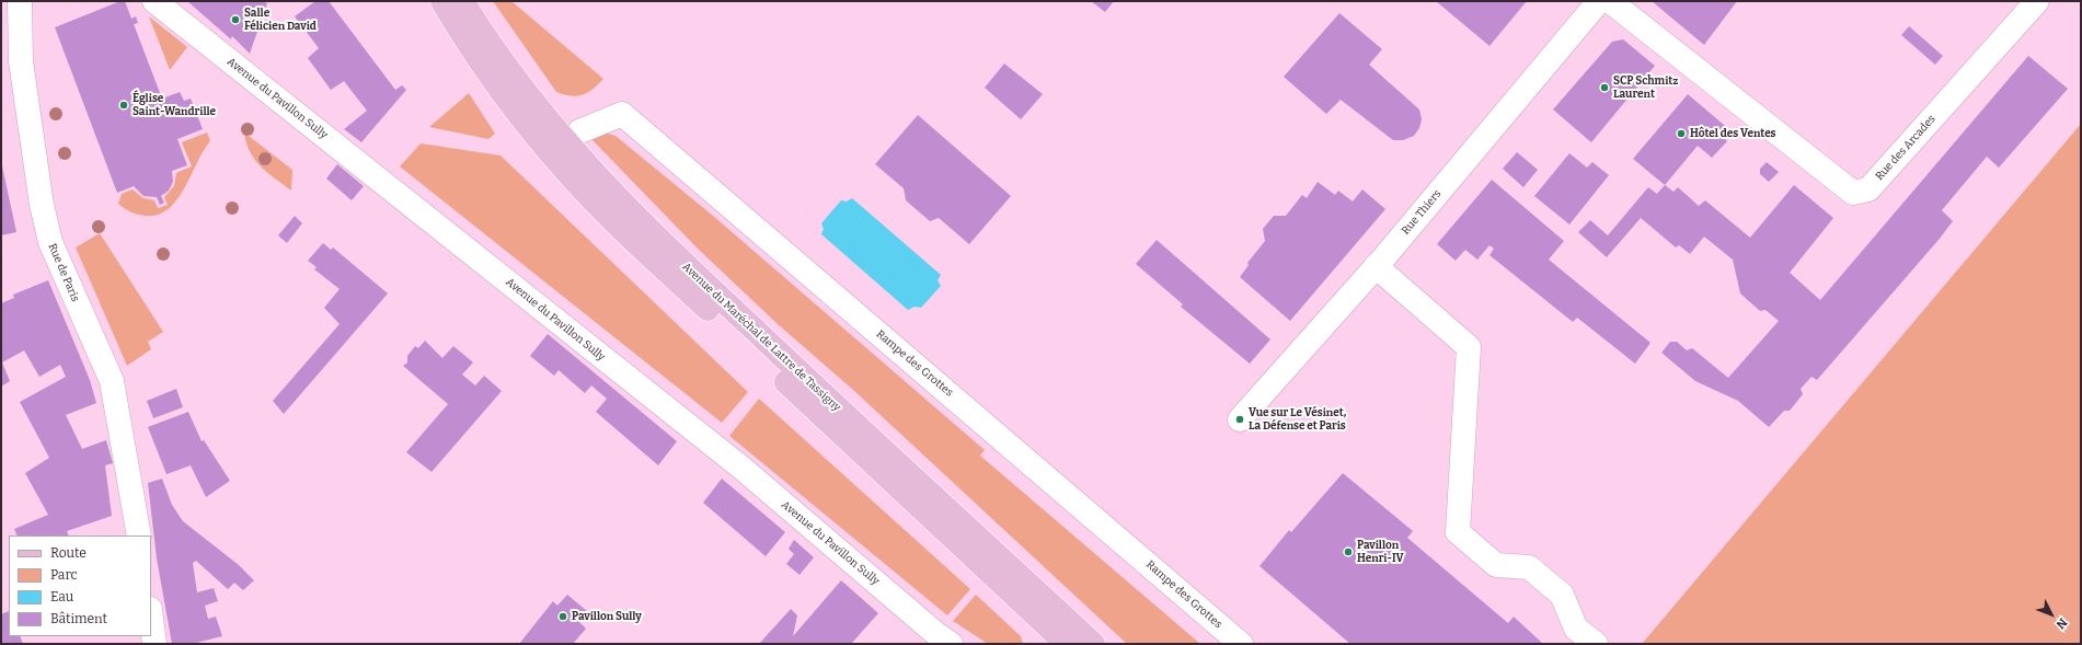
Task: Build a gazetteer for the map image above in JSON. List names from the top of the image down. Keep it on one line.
{"streets":{"main road":["Avenue du Maréchal de Lattre de Tassigny"],"street":["Avenue du Pavillon Sully","Rue des Arcades","Rue Thiers","Rue de Paris","Rampe des Grottes"]},"places":["Salle Félicien David","SCP Schmitz Laurent","Église Saint-Wandrille","Hôtel des Ventes","Vue sur Le Vésinet, La Défense et Paris","Pavillon Henri-IV","Pavillon Sully"],"legend":["Route","Parc","Eau","Bâtiment"],"north":"bottom right"}
